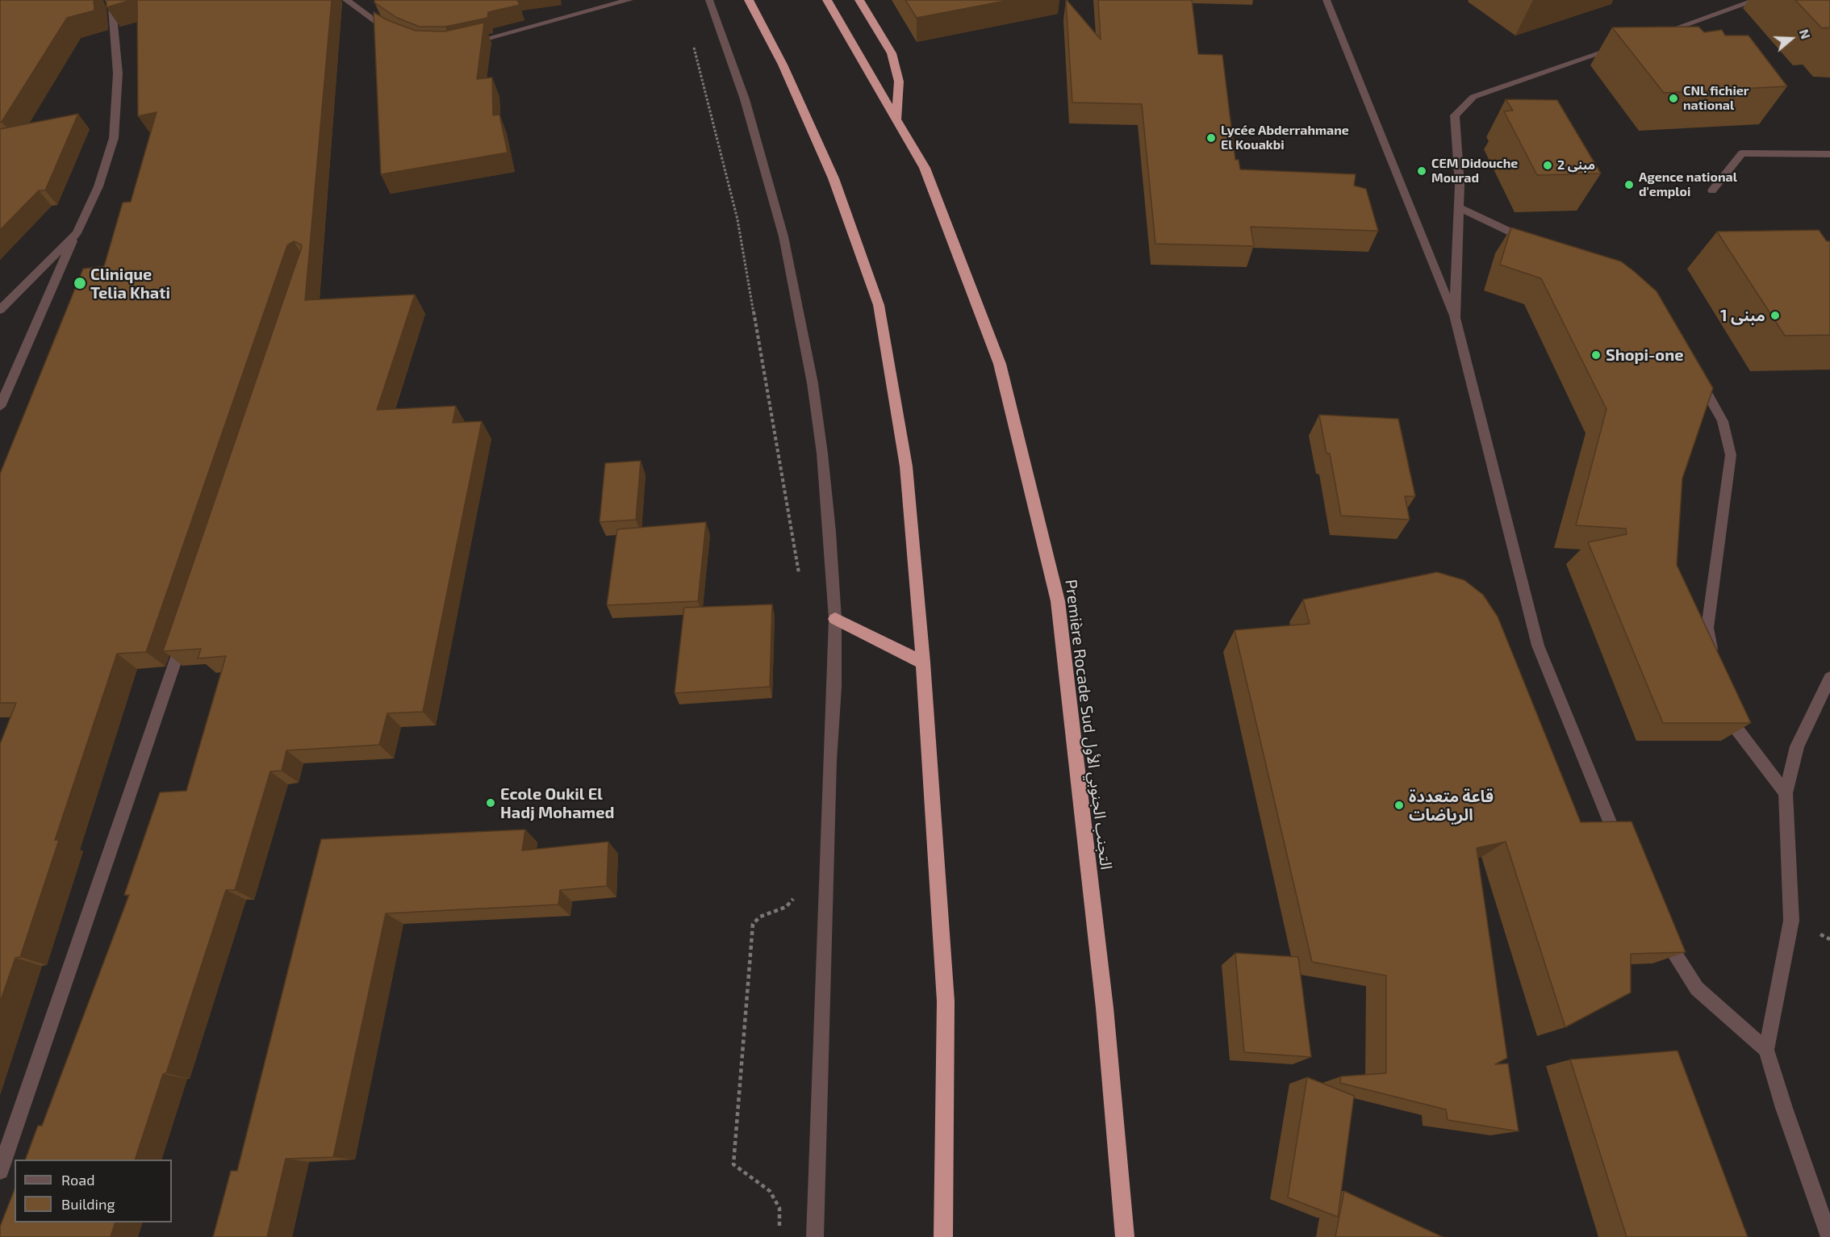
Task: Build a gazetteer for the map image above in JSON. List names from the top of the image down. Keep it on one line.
{"streets":{"highway":["Première Rocade Sud التجنب الجنوبي الأول"]},"places":["CNL fichier national","Lycée Abderrahmane El Kouakbi","مبنى 2","CEM Didouche Mourad","Agence national d'emploi","Clinique Telia Khati","مبنى 1","Shopi-one","Ecole Oukil El Hadj Mohamed","قاعة متعددة الرياضات"],"legend":["Road","Building"],"north":"right"}
